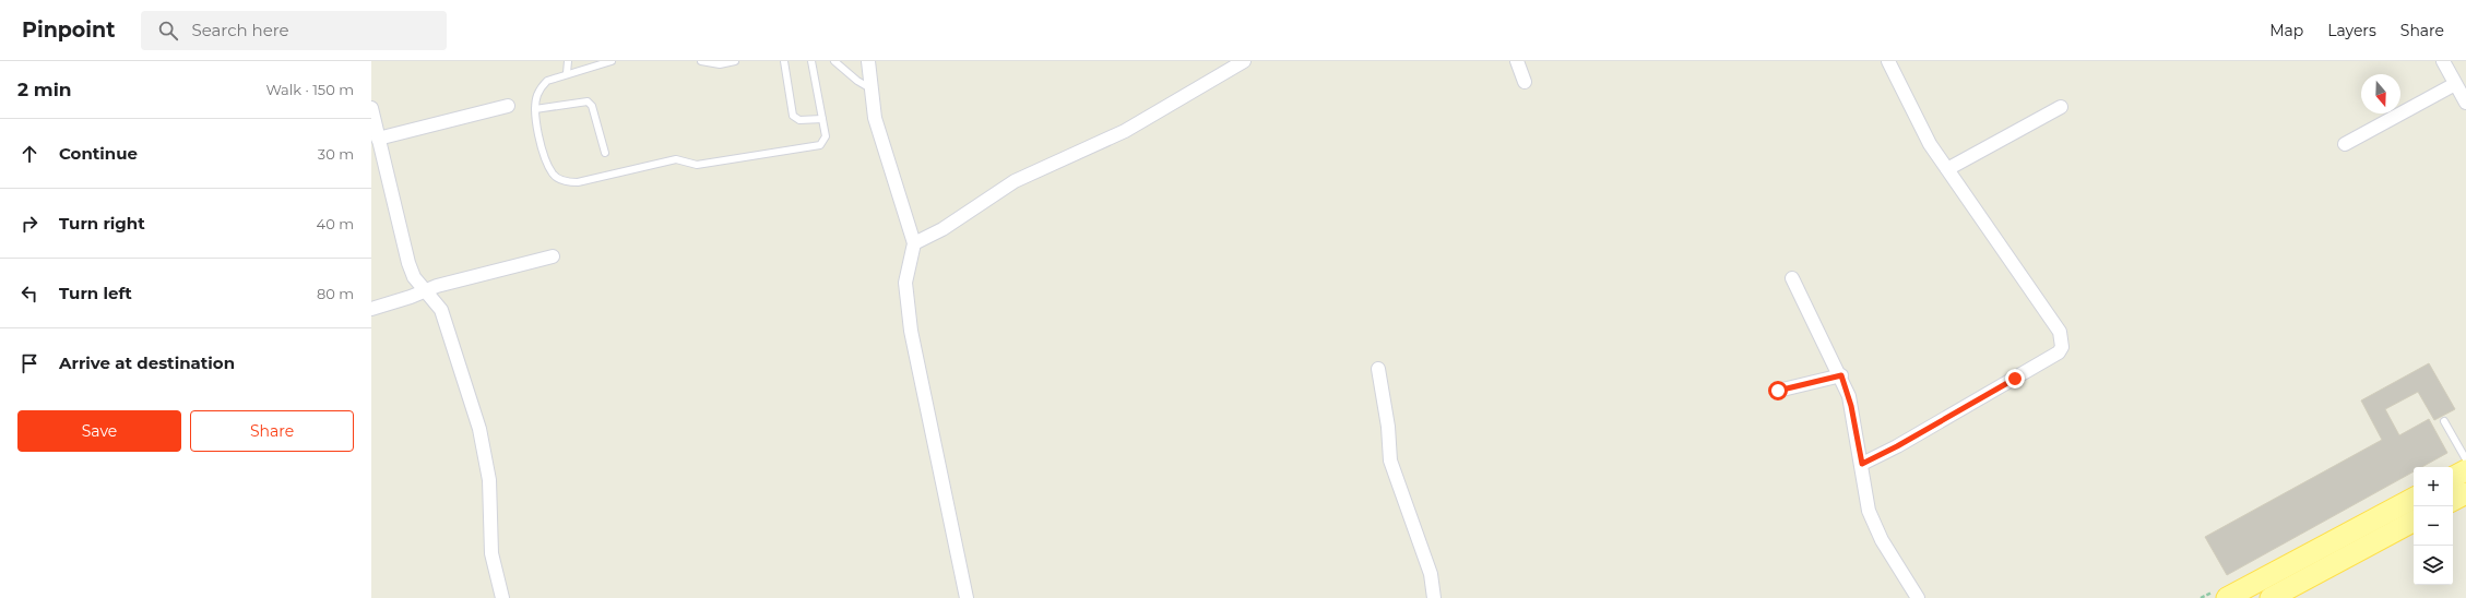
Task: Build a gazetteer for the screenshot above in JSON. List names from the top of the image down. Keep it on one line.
{"north":"bottom","page":{"header":"Pinpoint","search":"Search here","nav":["Map","Layers","Share"],"heading":["2 min","Walk · 150 m"],"list":[["Continue","30 m"],["Turn right","40 m"],["Turn left","80 m"],"Arrive at destination"],"buttons":["Save","Share"],"map_buttons":["+","−"]}}
